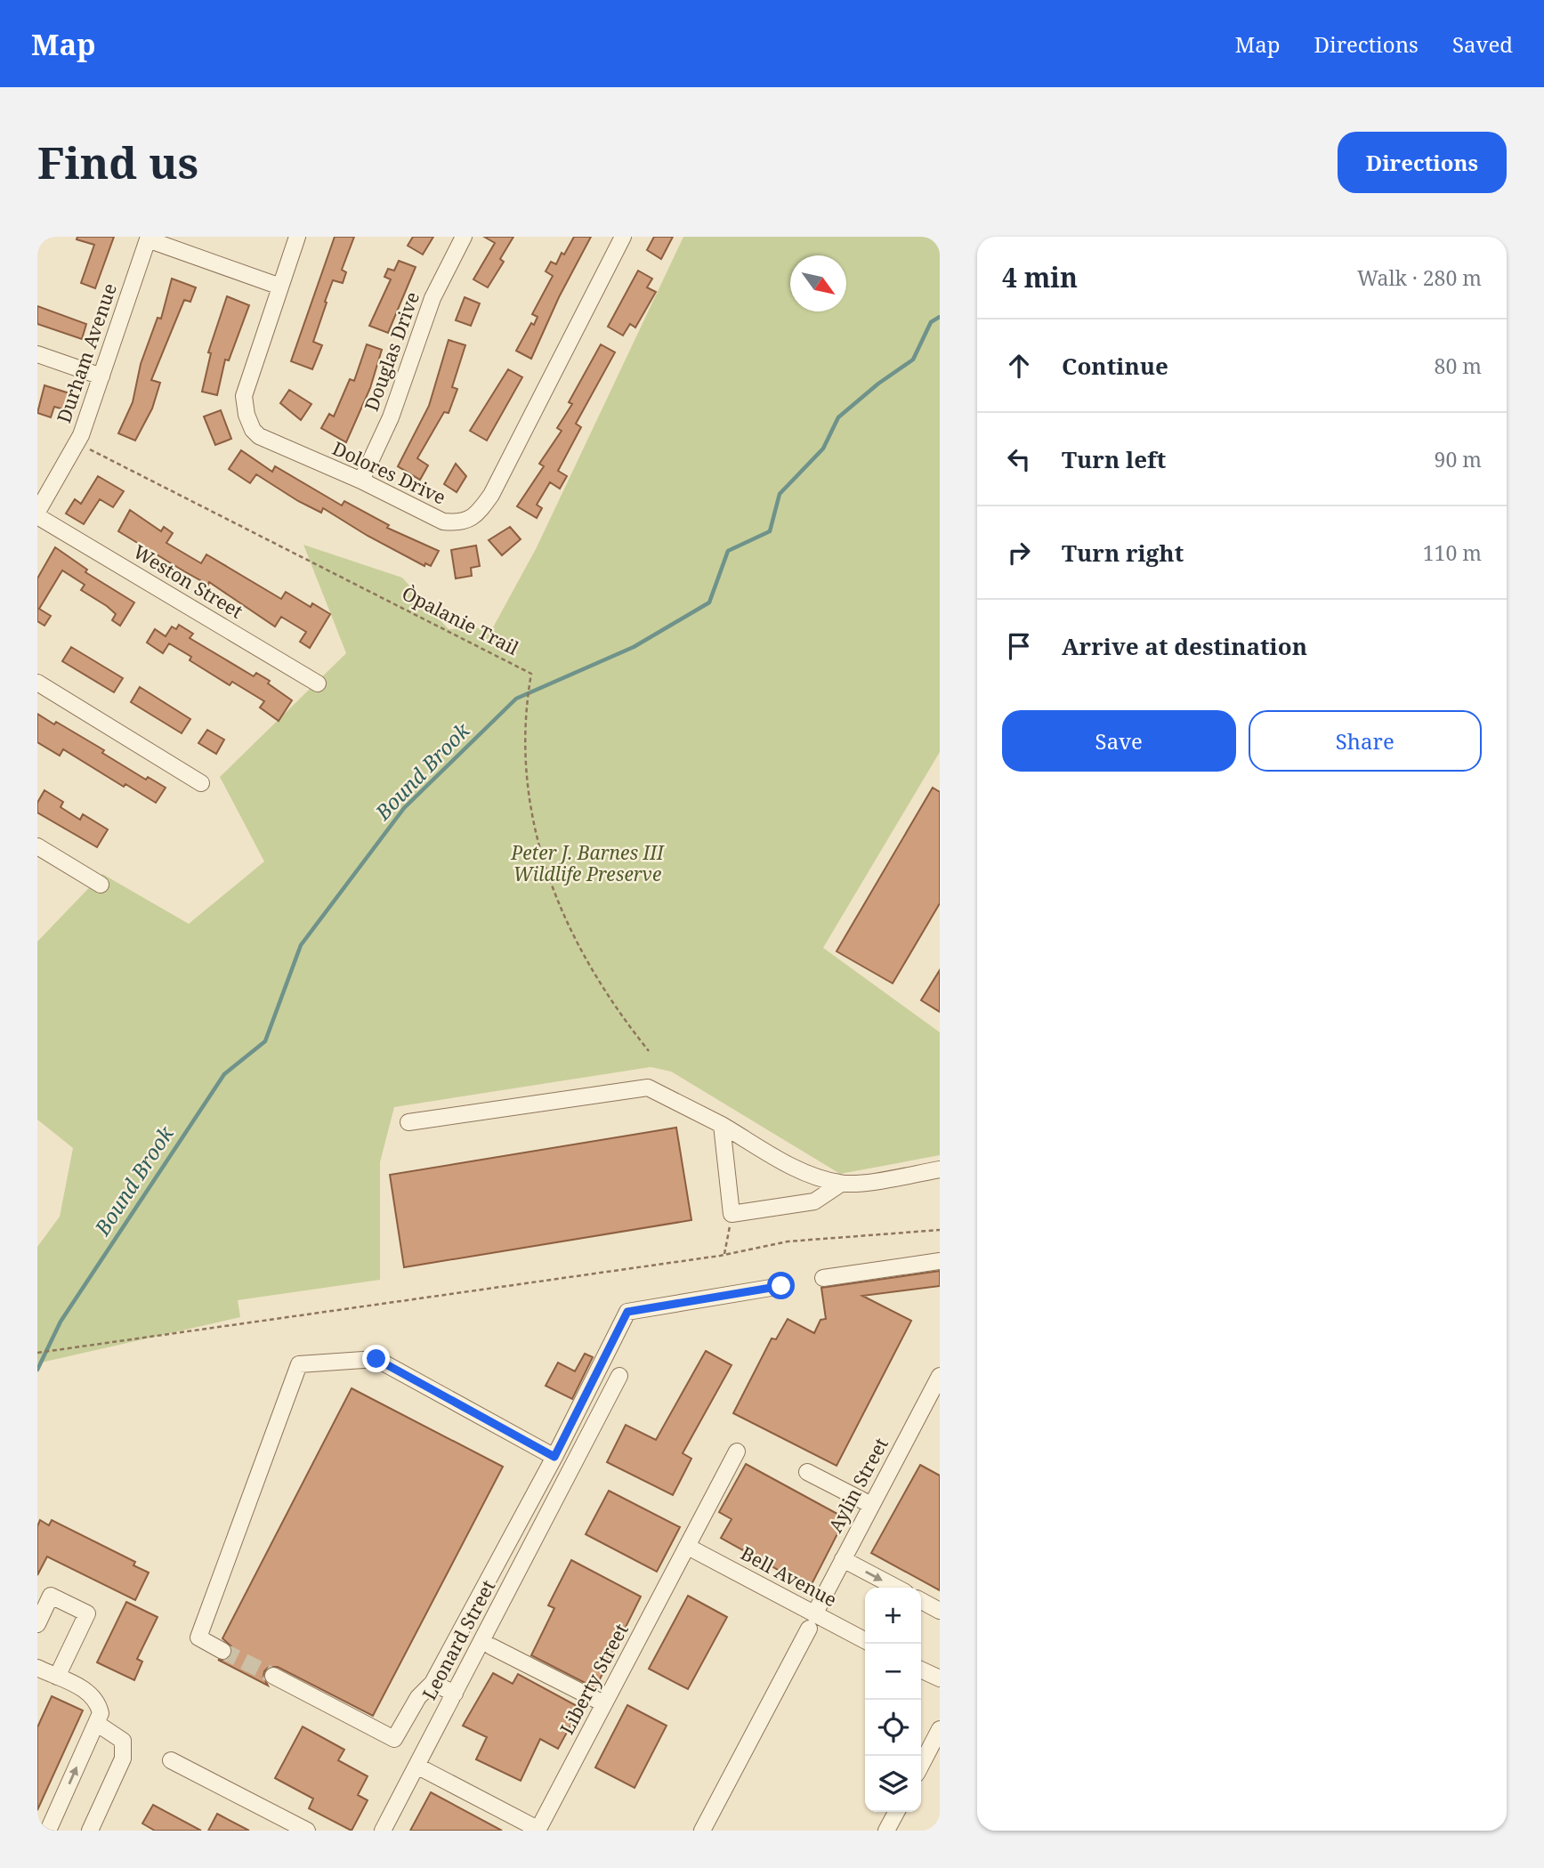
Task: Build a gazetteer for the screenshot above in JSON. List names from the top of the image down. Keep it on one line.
{"streets":{"street":["Douglas Drive","Durham Avenue","Dolores Drive","Weston Street","Aylin Street","Bell Avenue","Leonard Street","Liberty Street"],"path":["Òpalanie Trail"]},"crossings":[["Douglas Drive","Dolores Drive"],["Durham Avenue","Weston Street"],["Durham Avenue","Òpalanie Trail"],["Aylin Street","Bell Avenue"],["Bell Avenue","Liberty Street"]],"water":["Bound Brook"],"parks":["Peter J. Barnes III Wildlife Preserve"],"north":"bottom right","page":{"header":"Map","nav":["Map","Directions","Saved"],"buttons":["Directions",["Save","Share"]],"title":"Find us","heading":["4 min","Walk · 280 m"],"list":[["Continue","80 m"],["Turn left","90 m"],["Turn right","110 m"],"Arrive at destination"],"map_buttons":["+","−"]}}
